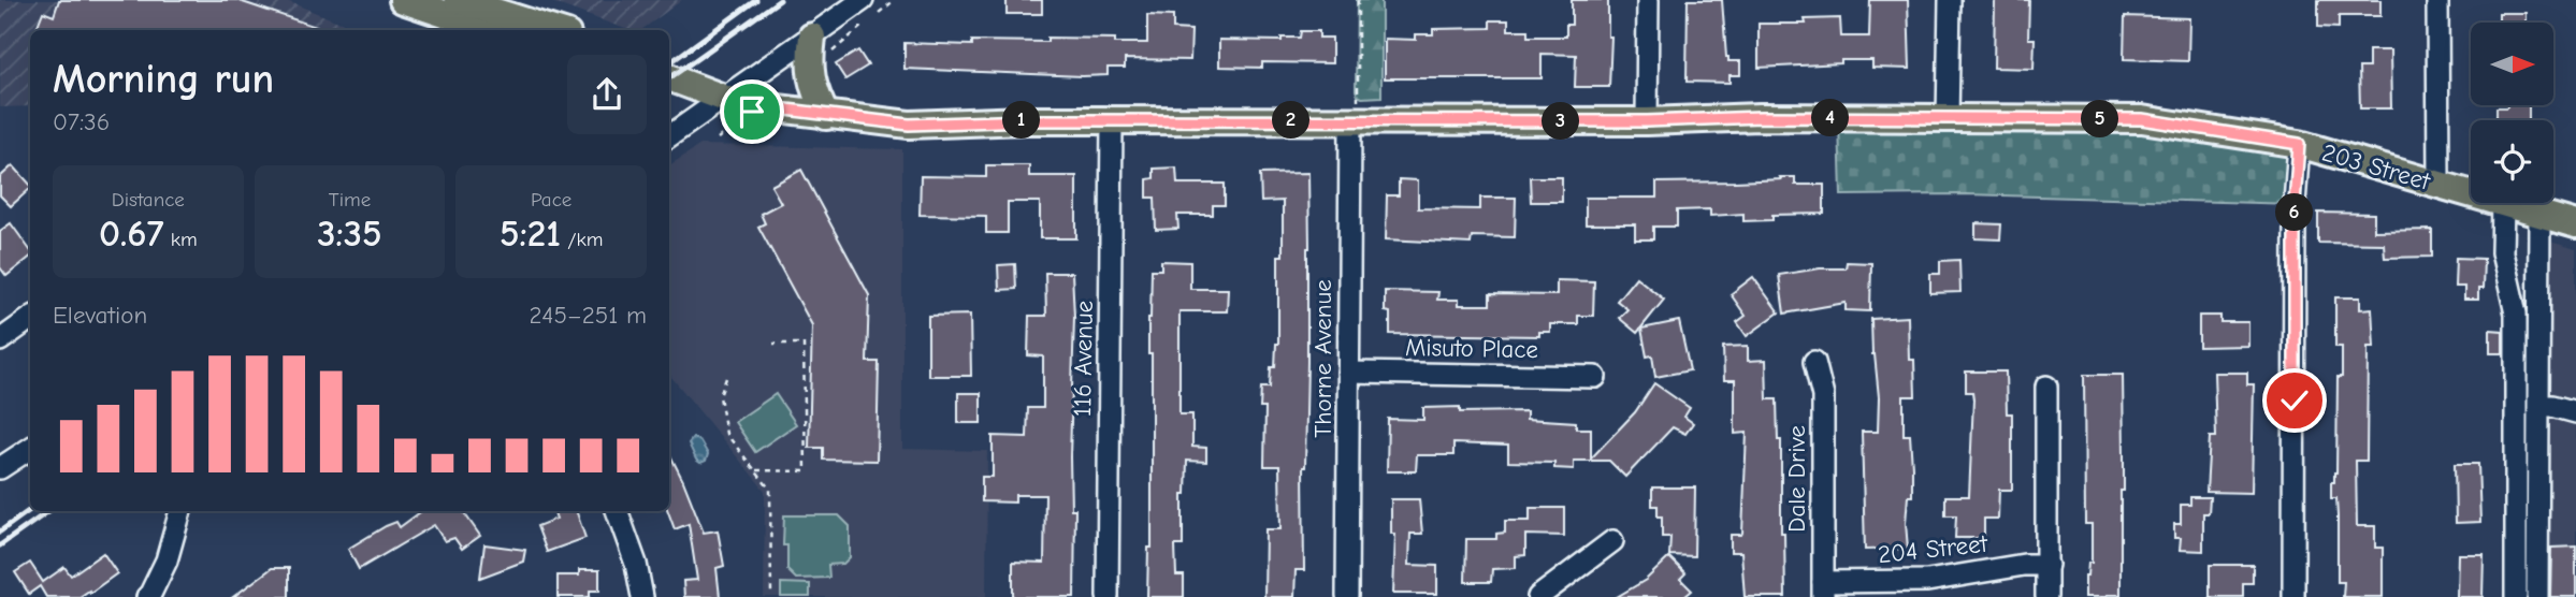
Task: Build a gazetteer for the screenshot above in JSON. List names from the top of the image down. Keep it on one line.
{"streets":{"main road":["203 Street"],"street":["Misuto Place","116 Avenue","Thorne Avenue","Dale Drive","204 Street"]},"crossings":[["203 Street","116 Avenue"],["203 Street","Thorne Avenue"],["Misuto Place","Thorne Avenue"],["Dale Drive","204 Street"]],"north":"right","page":{"heading":["Morning run","07:36"],"pins":["4","5","1","2","3","6"],"stats":[["Distance","0.67 km"],["Time","3:35"],["Pace","5:21 /km"]],"chart":["Elevation","245–251 m"]}}
